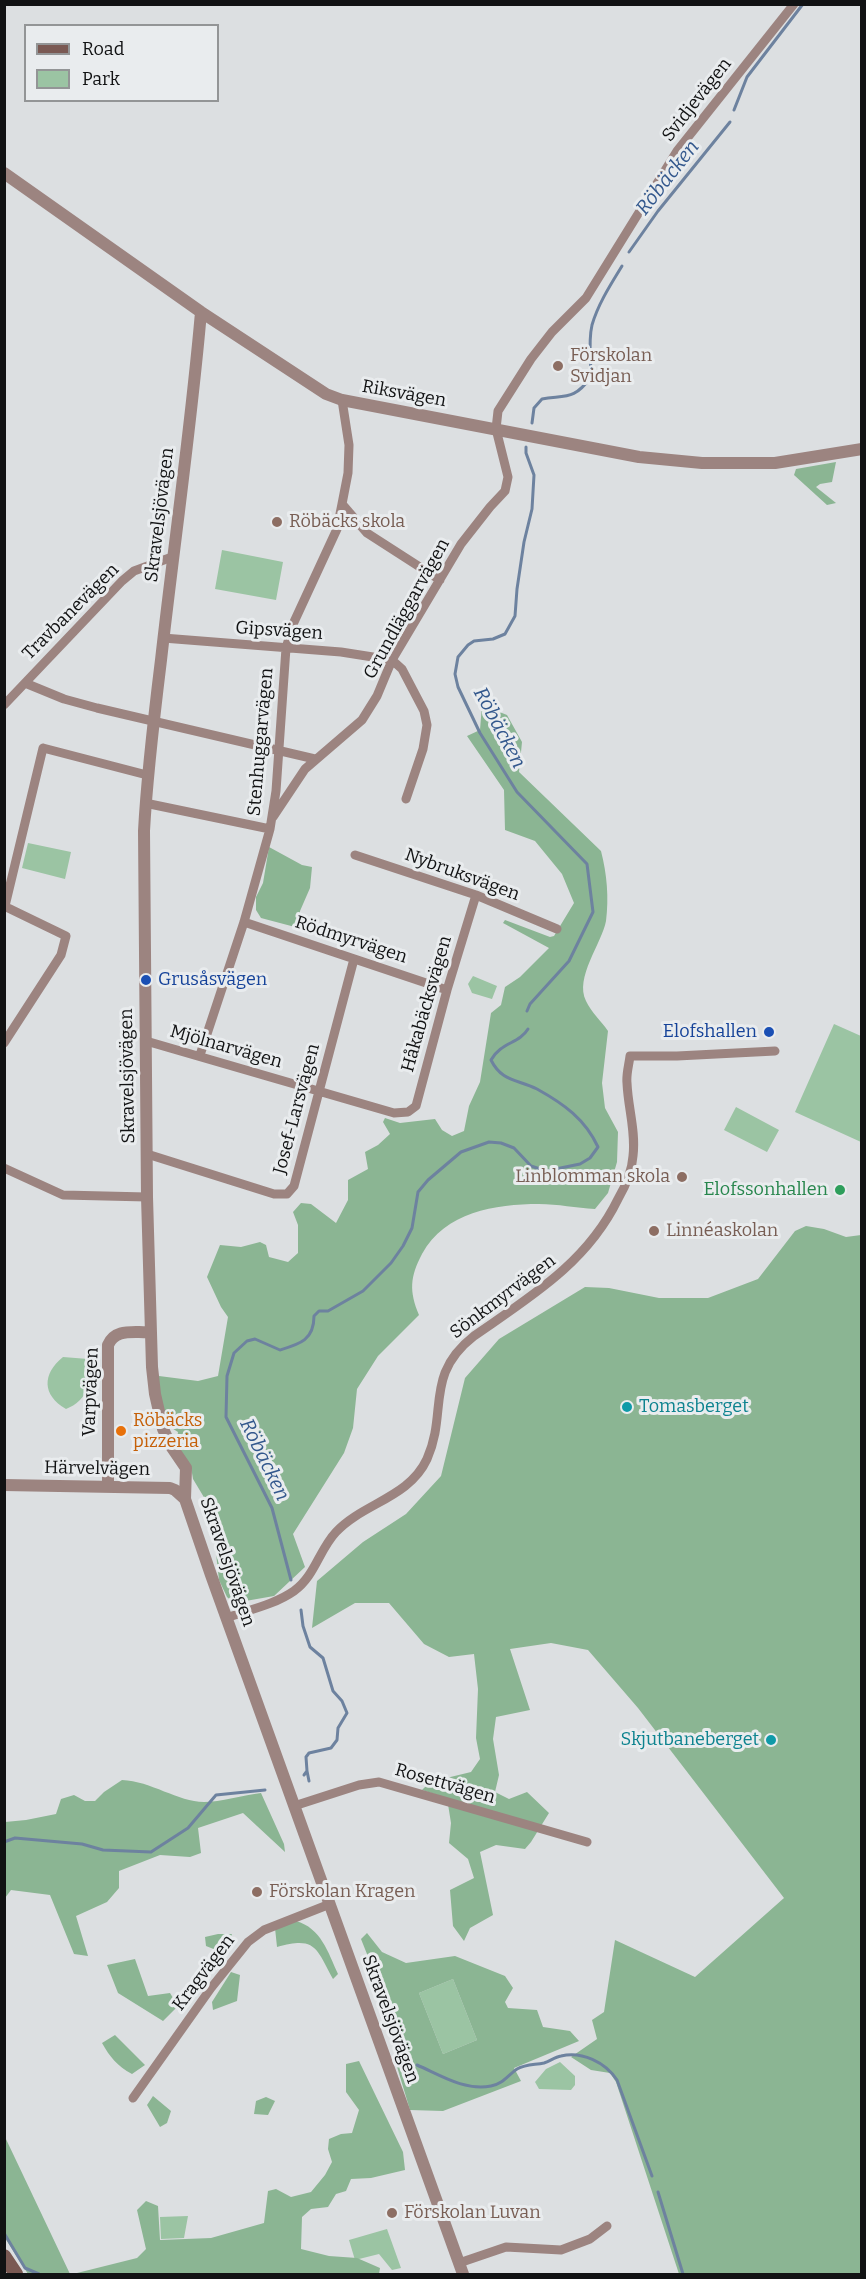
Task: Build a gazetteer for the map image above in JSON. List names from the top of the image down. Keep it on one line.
{"streets":{"street":["Svidjevägen","Riksvägen","Skravelsjövägen","Grundläggarvägen","Travbanevägen","Gipsvägen","Stenhuggarvägen","Nybruksvägen","Rödmyrvägen","Håkabäcksvägen","Mjölnarvägen","Josef-Larsvägen","Sönkmyrvägen","Varpvägen","Härvelvägen","Rosettvägen","Kragvägen"]},"crossings":[["Svidjevägen","Riksvägen"],["Svidjevägen","Grundläggarvägen"],["Riksvägen","Skravelsjövägen"],["Riksvägen","Grundläggarvägen"],["Riksvägen","Stenhuggarvägen"],["Skravelsjövägen","Travbanevägen"],["Skravelsjövägen","Gipsvägen"],["Skravelsjövägen","Mjölnarvägen"],["Skravelsjövägen","Josef-Larsvägen"],["Skravelsjövägen","Sönkmyrvägen"],["Skravelsjövägen","Varpvägen"],["Skravelsjövägen","Härvelvägen"],["Skravelsjövägen","Rosettvägen"],["Skravelsjövägen","Kragvägen"],["Grundläggarvägen","Gipsvägen"],["Grundläggarvägen","Stenhuggarvägen"],["Gipsvägen","Stenhuggarvägen"],["Stenhuggarvägen","Rödmyrvägen"],["Stenhuggarvägen","Mjölnarvägen"],["Nybruksvägen","Håkabäcksvägen"],["Rödmyrvägen","Håkabäcksvägen"],["Rödmyrvägen","Josef-Larsvägen"],["Håkabäcksvägen","Mjölnarvägen"],["Mjölnarvägen","Josef-Larsvägen"],["Varpvägen","Härvelvägen"]],"water":["Röbäcken"],"places":["Förskolan Svidjan","Röbäcks skola","Grusåsvägen","Elofshallen","Linblomman skola","Elofssonhallen","Linnéaskolan","Tomasberget","Röbäcks pizzeria","Skjutbaneberget","Förskolan Kragen","Förskolan Luvan"],"legend":["Road","Park"]}
